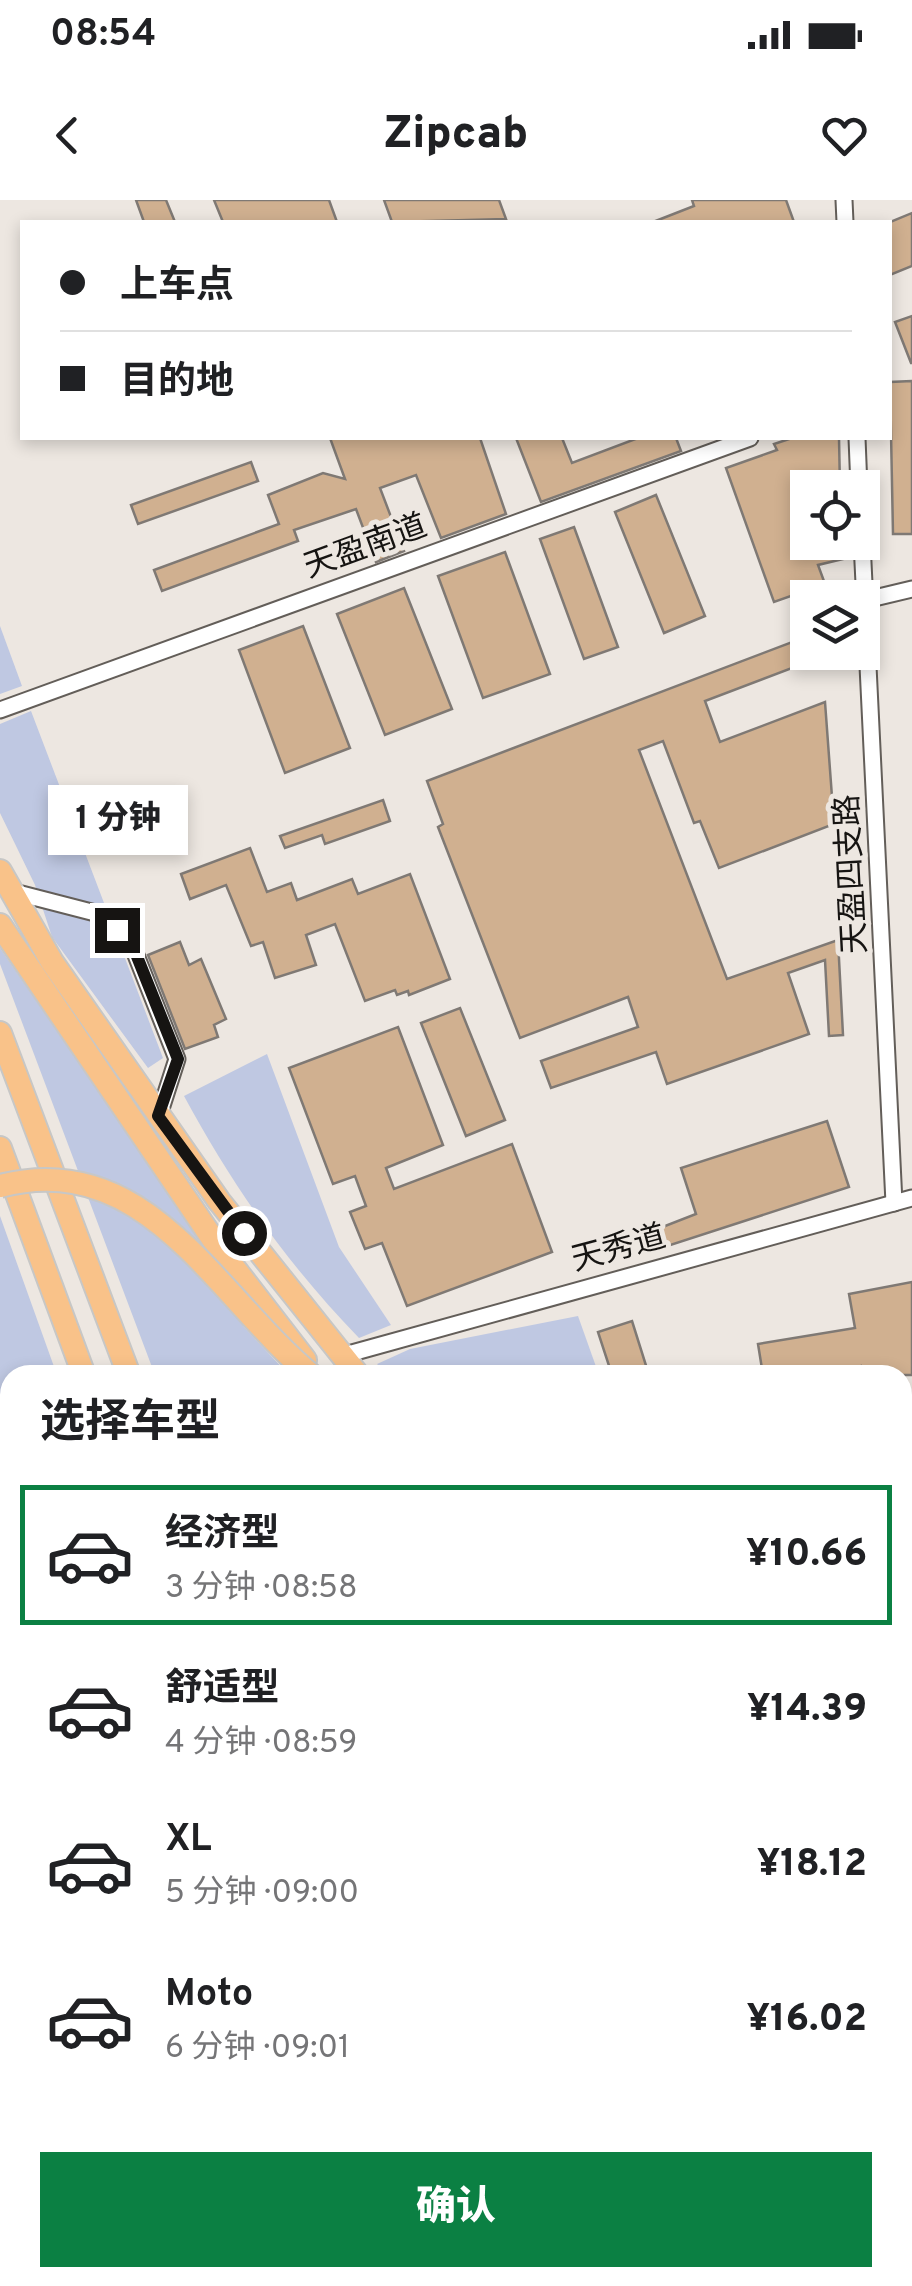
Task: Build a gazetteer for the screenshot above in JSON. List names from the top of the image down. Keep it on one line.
{"streets":{"street":["天盈南道","天盈四支路","天秀道"]},"crossings":[["天盈四支路","天秀道"]],"page":{"status":"08:54","header":"Zipcab","banner":["上车点","目的地"],"bubble":"1 分钟","heading":"选择车型","list":[{"name":"经济型","note":"3 分钟 · 08:58","value":"¥10.66"},{"name":"舒适型","note":"4 分钟 · 08:59","value":"¥14.39"},{"name":"XL","note":"5 分钟 · 09:00","value":"¥18.12"},{"name":"Moto","note":"6 分钟 · 09:01","value":"¥16.02"}],"buttons":"确认"}}
